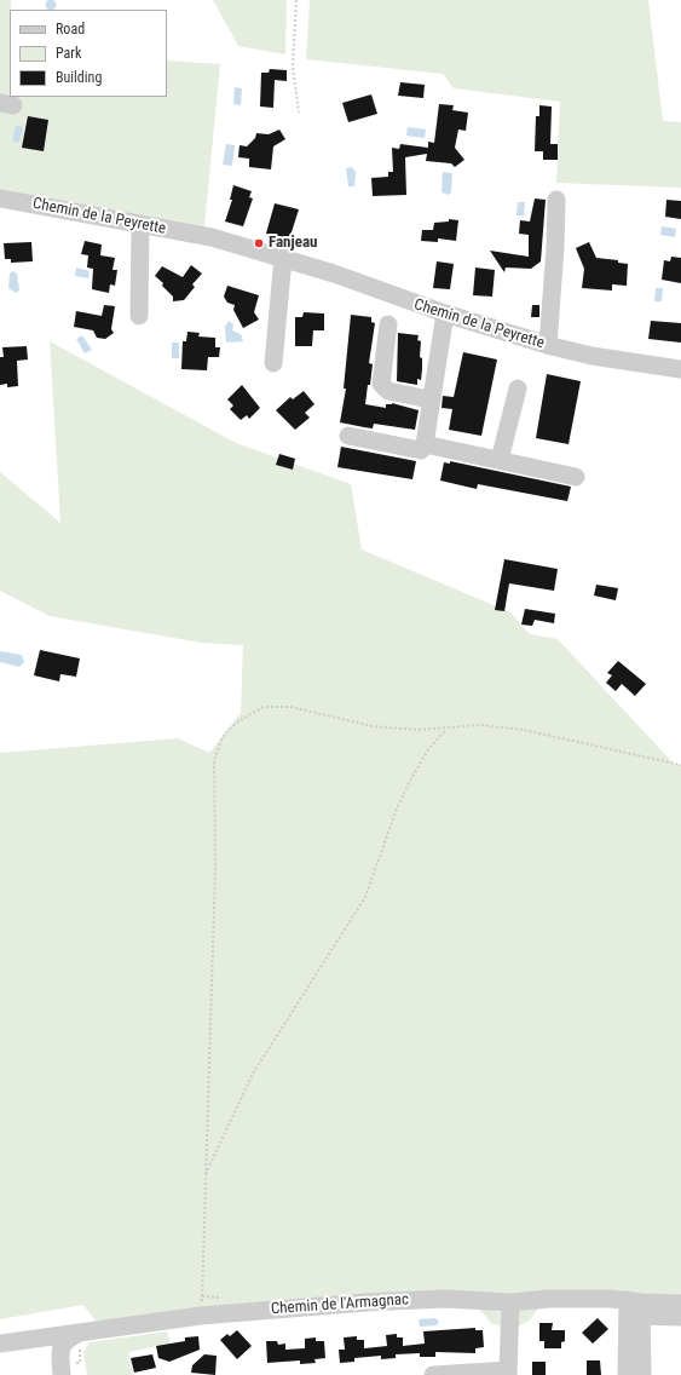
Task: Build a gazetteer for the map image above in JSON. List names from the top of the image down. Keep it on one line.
{"streets":{"street":["Chemin de la Peyrette","Chemin de l'Armagnac"]},"places":["Fanjeau"],"legend":["Road","Park","Building"]}
